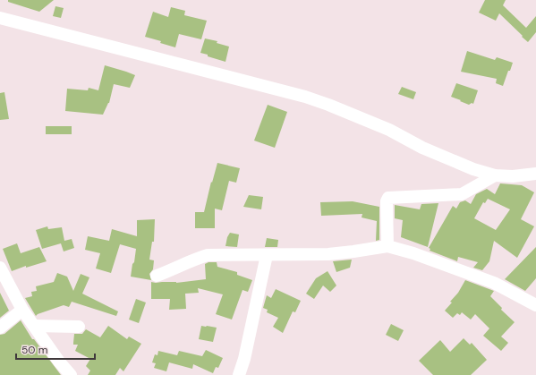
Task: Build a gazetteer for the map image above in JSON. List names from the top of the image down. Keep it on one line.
{"scale_bar":"50 m"}
